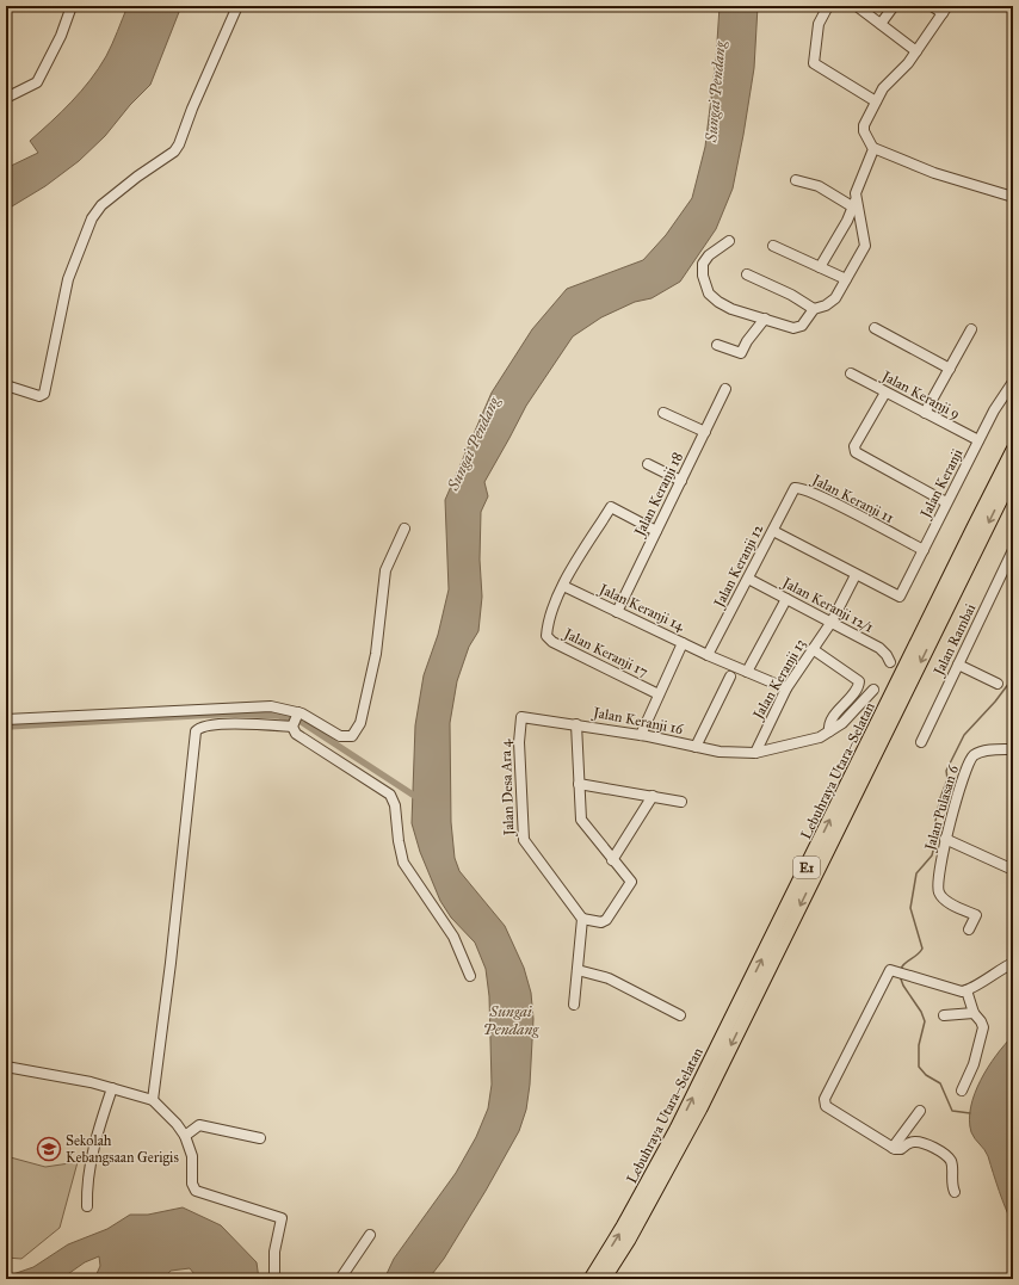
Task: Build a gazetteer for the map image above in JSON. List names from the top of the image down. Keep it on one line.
{"streets":{"highway":["Lebuhraya Utara–Selatan","E1"],"street":["Jalan Keranji 9","Jalan Keranji","Jalan Keranji 18","Jalan Keranji 11","Jalan Keranji 12","Jalan Keranji 12/1","Jalan Keranji 14","Jalan Rambai","Jalan Keranji 17","Jalan Keranji 13","Jalan Keranji 16","Jalan Desa Ara 4","Jalan Pulasan 6"]},"crossings":[["Jalan Keranji 9","Jalan Keranji"],["Jalan Keranji","Jalan Keranji 11"],["Jalan Keranji","Jalan Keranji 13"],["Jalan Keranji 18","Jalan Keranji 14"],["Jalan Keranji 11","Jalan Keranji 12"],["Jalan Keranji 12","Jalan Keranji 12/1"],["Jalan Keranji 12","Jalan Keranji 14"],["Jalan Keranji 12/1","Jalan Keranji 13"],["Jalan Keranji 14","Jalan Keranji 17"],["Jalan Keranji 14","Jalan Keranji 13"],["Jalan Keranji 13","Jalan Keranji 16"],["Jalan Keranji 16","Jalan Desa Ara 4"]],"water":["Sungai Pendang"],"places":{"school or university":["Sekolah Kebangsaan Gerigis"]}}
